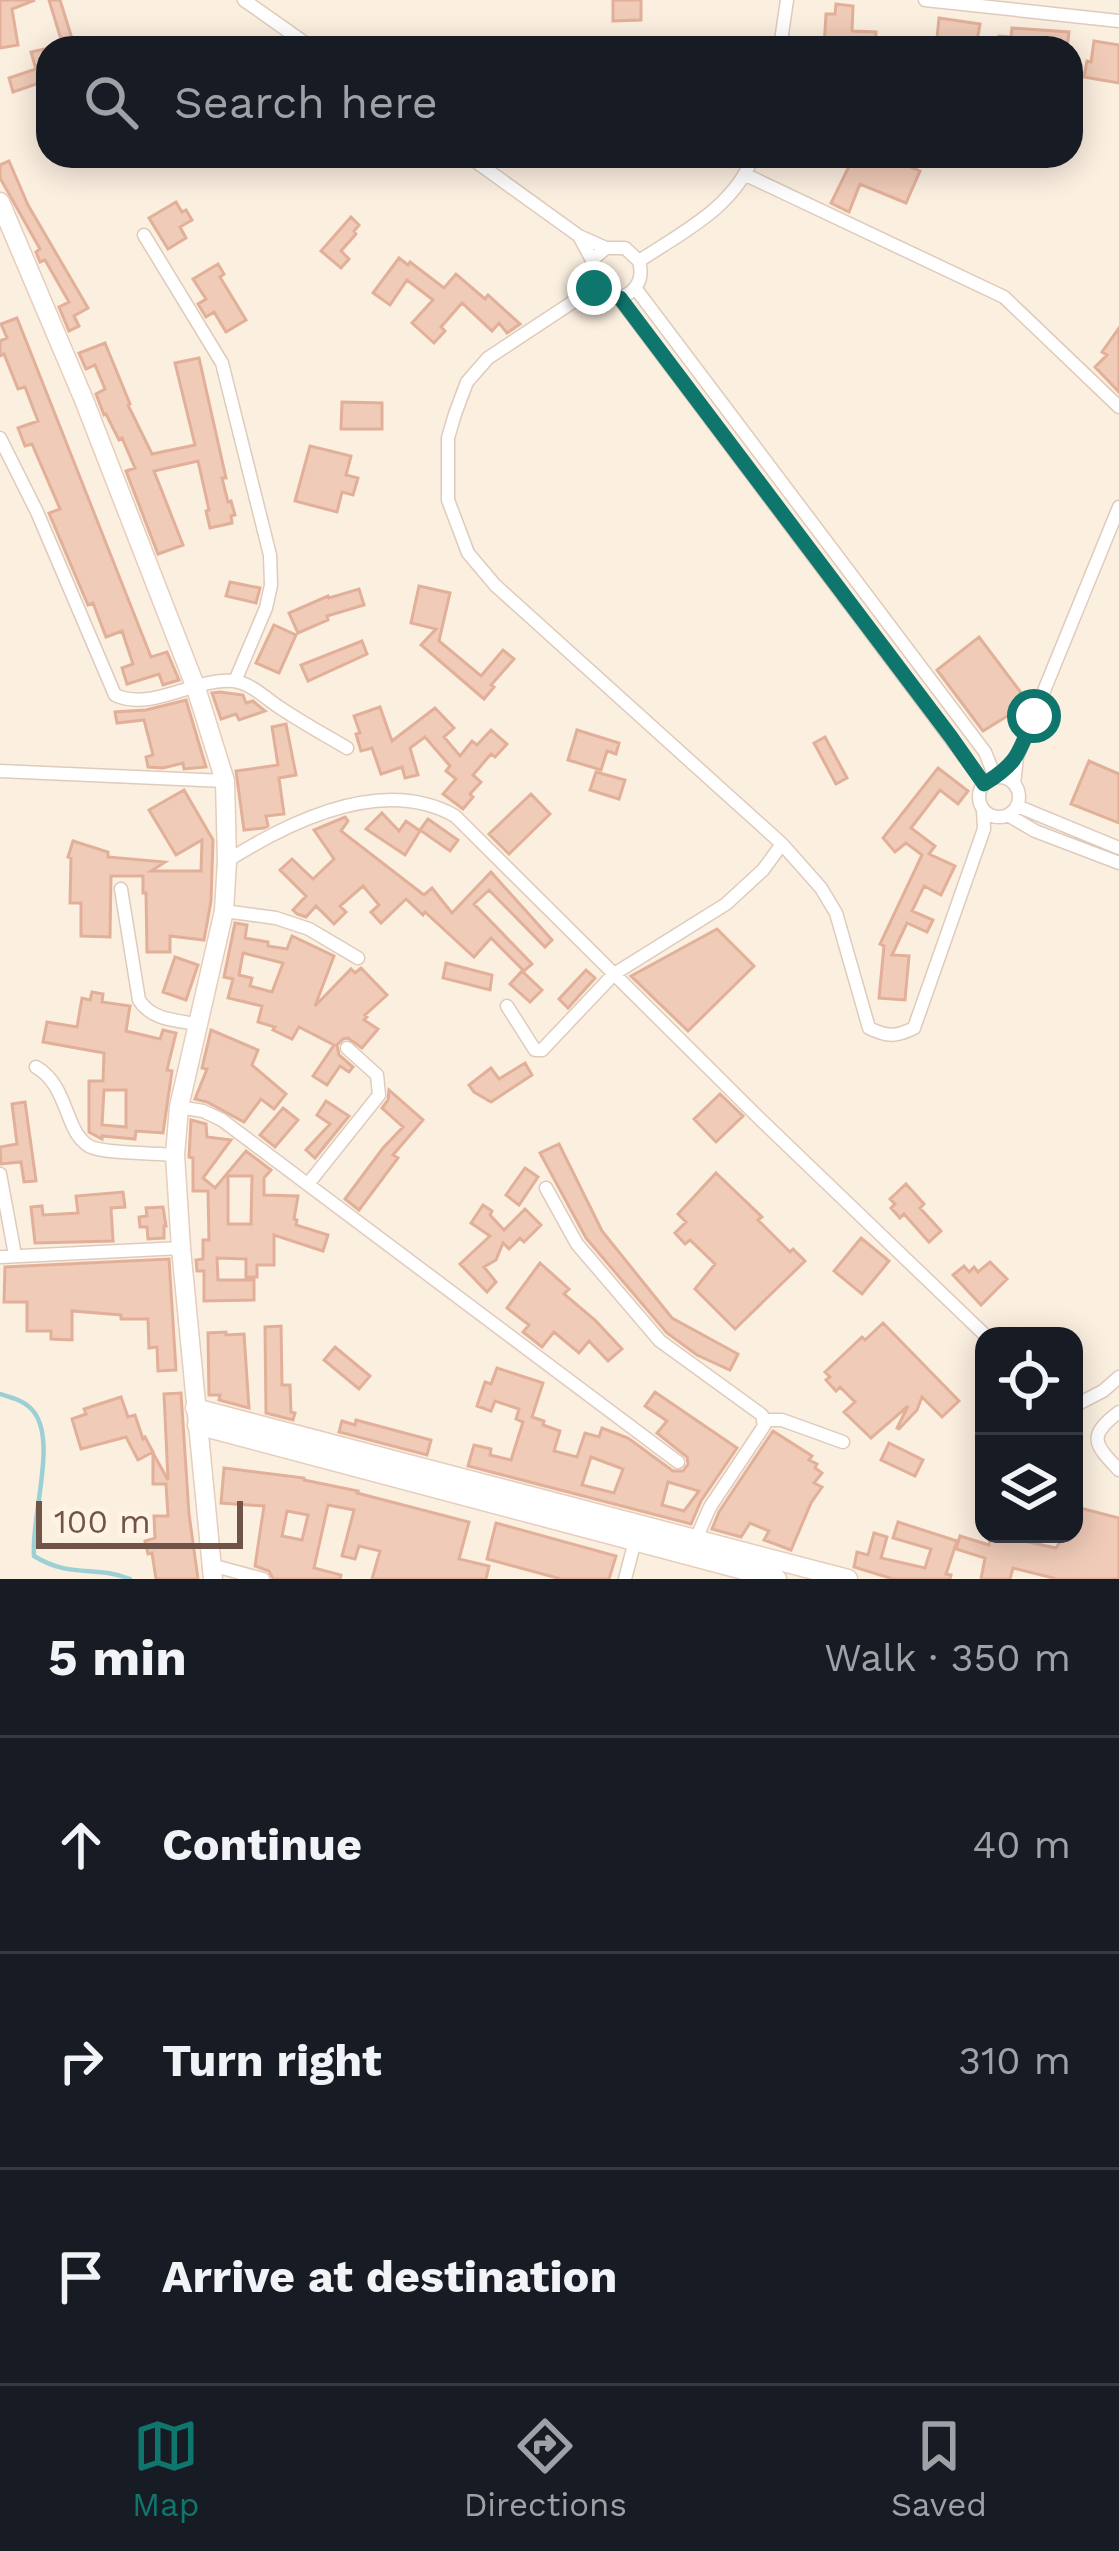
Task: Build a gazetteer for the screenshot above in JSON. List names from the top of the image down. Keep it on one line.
{"scale_bar":"100 m","page":{"search":"Search here","scale":"100 m","heading":["5 min","Walk · 350 m"],"list":[["Continue","40 m"],["Turn right","310 m"],"Arrive at destination"],"nav":["Map","Directions","Saved"]}}
